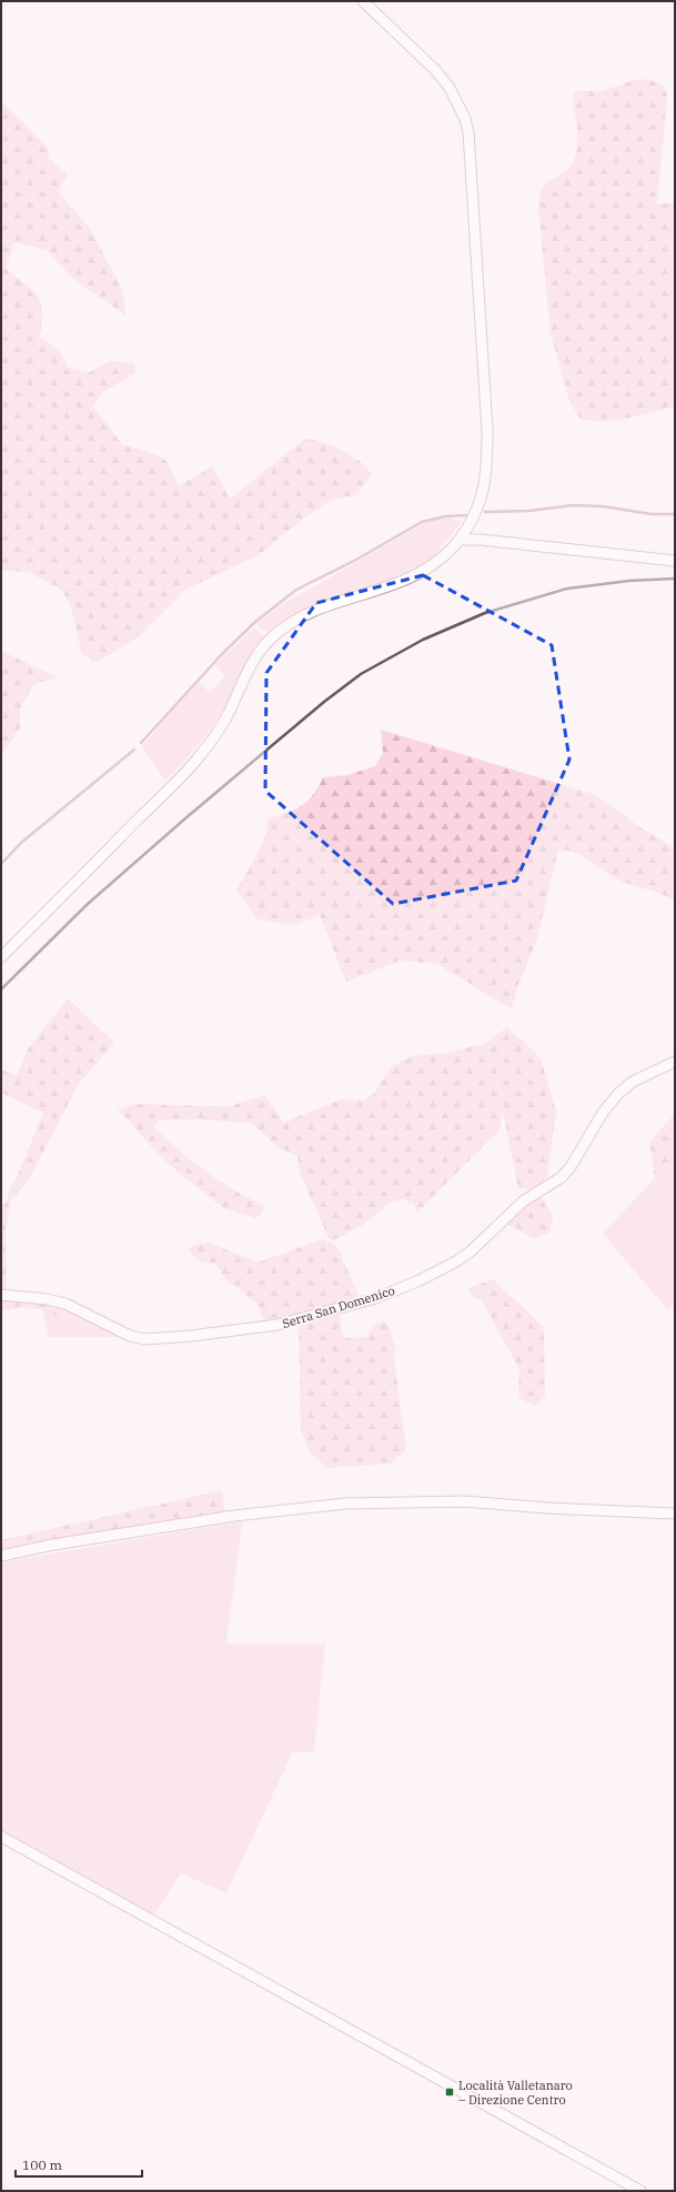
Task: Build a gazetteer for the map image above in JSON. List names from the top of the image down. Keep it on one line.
{"streets":{"street":["Serra San Domenico"]},"places":{"transit":["Località Valletanaro – Direzione Centro"]},"scale_bar":"100 m"}
